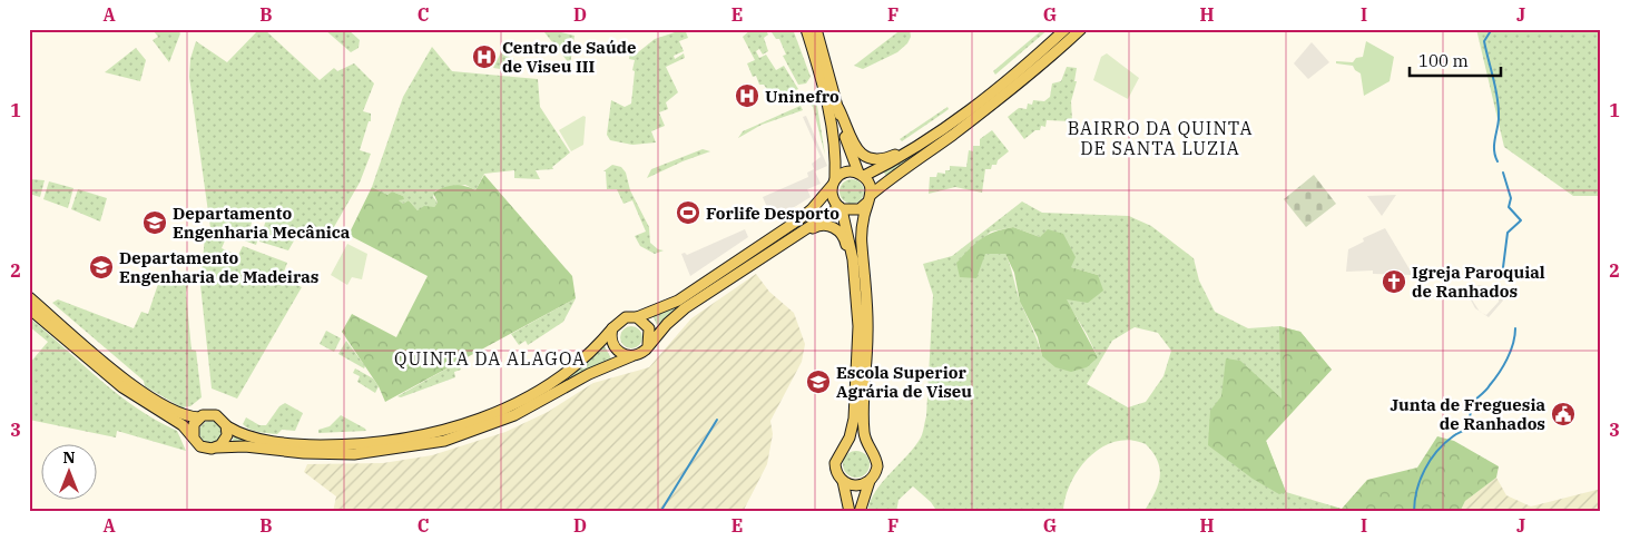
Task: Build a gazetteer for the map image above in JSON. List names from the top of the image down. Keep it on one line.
{"districts":["BAIRRO DA QUINTA DE SANTA LUZIA","QUINTA DA ALAGOA"],"places":{"hospital":["Centro de Saúde de Viseu III","Uninefro"],"sports":["Forlife Desporto"],"school or university":["Departamento Engenharia Mecânica","Departamento Engenharia de Madeiras","Escola Superior Agrária de Viseu"],"church":["Igreja Paroquial de Ranhados"],"public building":["Junta de Freguesia de Ranhados"]},"scale_bar":"100 m","north":"top","grid":{"columns":["A","B","C","D","E","F","G","H","I","J"],"rows":["1","2","3"]}}
